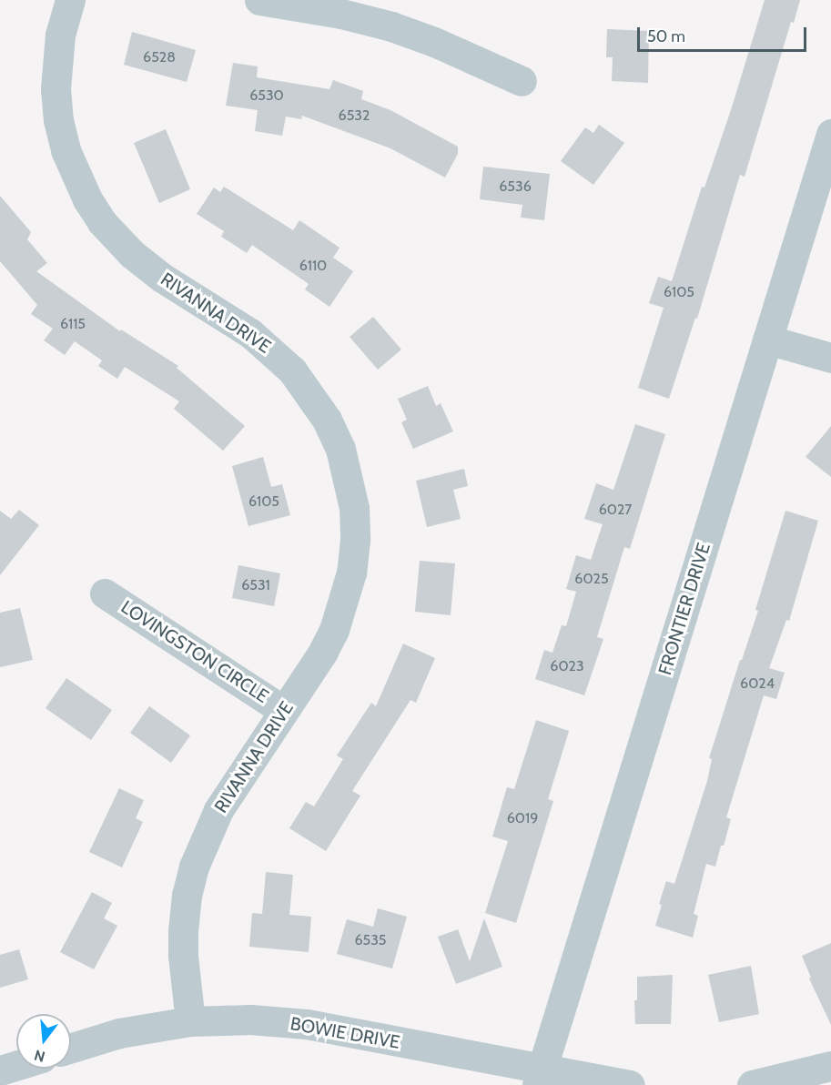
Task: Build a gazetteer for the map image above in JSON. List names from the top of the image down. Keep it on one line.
{"streets":{"street":["RIVANNA DRIVE","FRONTIER DRIVE","LOVINGSTON CIRCLE","BOWIE DRIVE"]},"crossings":[["RIVANNA DRIVE","LOVINGSTON CIRCLE"],["RIVANNA DRIVE","BOWIE DRIVE"],["FRONTIER DRIVE","BOWIE DRIVE"]],"house_numbers":["6528","6530","6532","6536","6110","6105","6115","6105","6027","6025","6531","6023","6024","6019","6535"],"scale_bar":"50 m","north":"bottom"}
